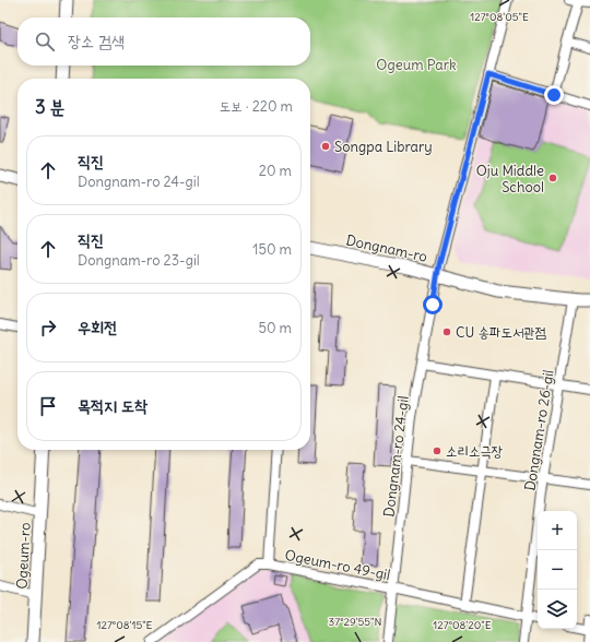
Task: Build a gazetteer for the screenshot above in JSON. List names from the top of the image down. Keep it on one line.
{"streets":{"main road":["Dongnam-ro","Ogeum-ro"],"street":["Dongnam-ro 26-gil","Dongnam-ro 24-gil","Ogeum-ro 49-gil"]},"crossings":[["Dongnam-ro","Dongnam-ro 26-gil"],["Dongnam-ro","Dongnam-ro 24-gil"],["Dongnam-ro 26-gil","Ogeum-ro 49-gil"],["Dongnam-ro 24-gil","Ogeum-ro 49-gil"]],"parks":["Ogeum Park"],"places":["Songpa Library","Oju Middle School","CU 송파도서관점","소리소극장"],"page":{"search":"장소 검색","heading":["3 분","도보 · 220 m"],"list":[["직진","Dongnam-ro 24-gil","20 m"],["직진","Dongnam-ro 23-gil","150 m"],["우회전","50 m"],"목적지 도착"],"map_buttons":["+","−"]},"coordinates":["127°08'05\"E","37°29'55\"N","127°08'15\"E","127°08'20\"E"]}
